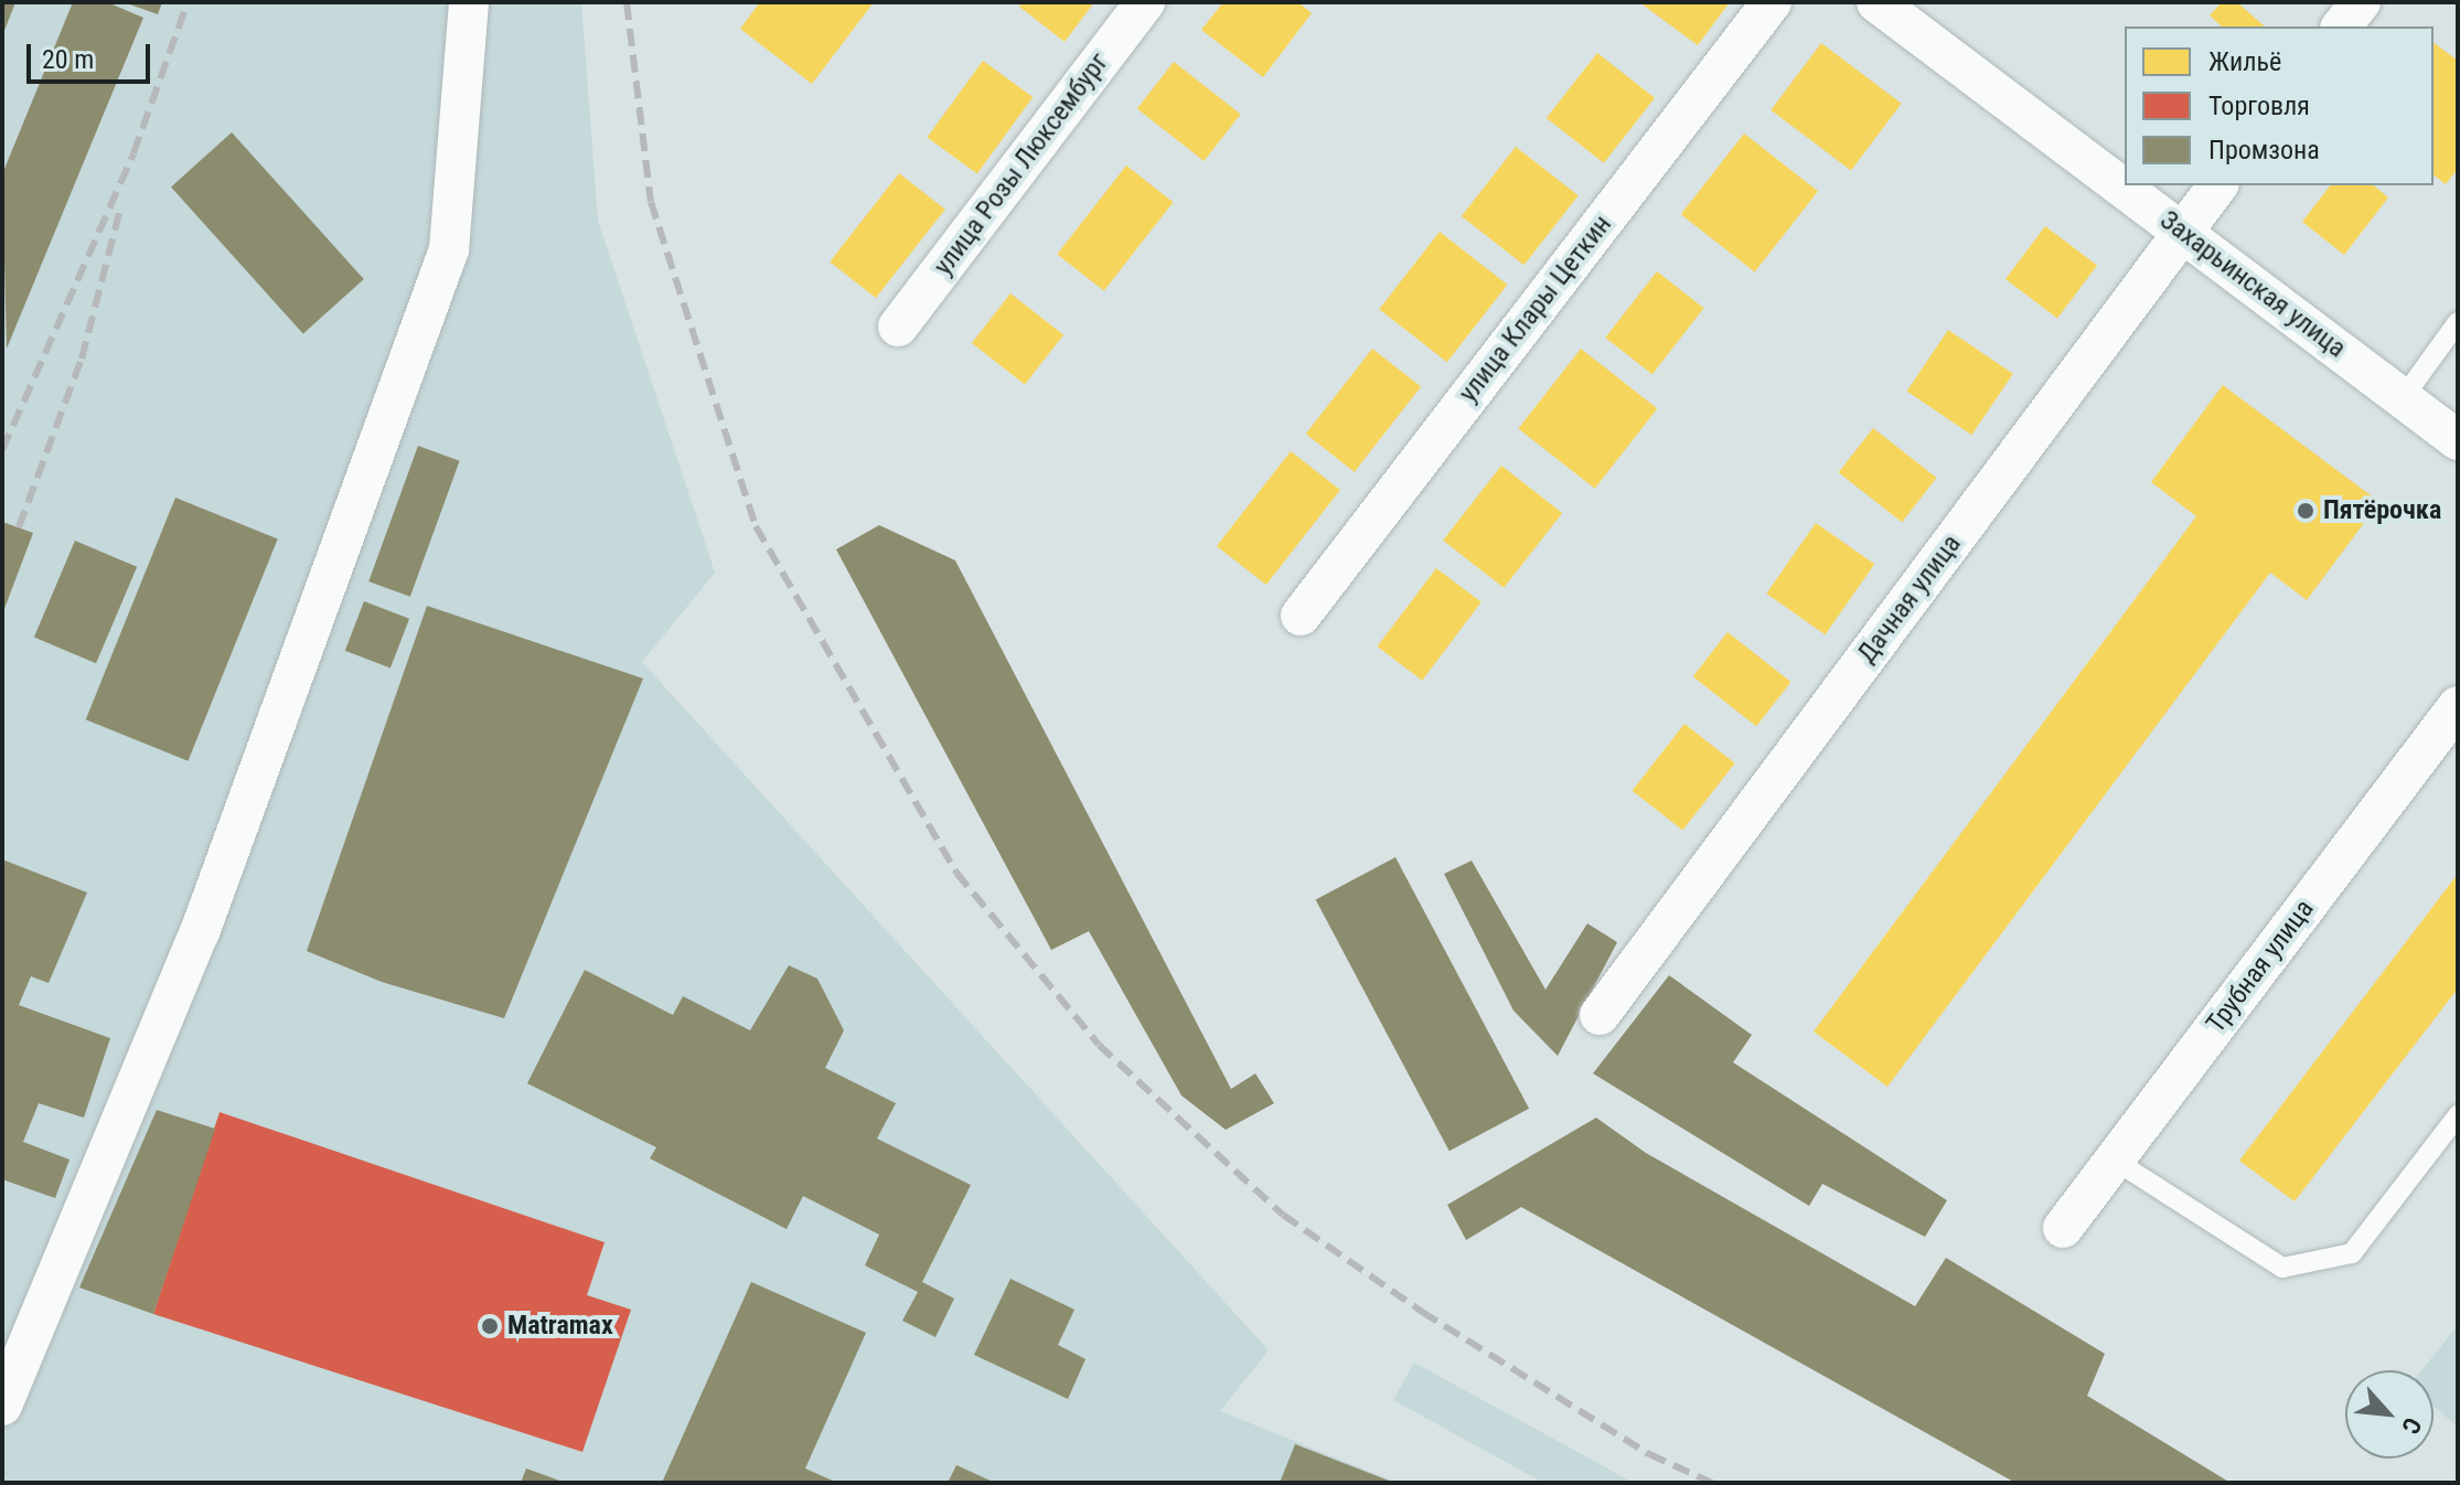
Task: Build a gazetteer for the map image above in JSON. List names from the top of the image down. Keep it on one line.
{"streets":{"street":["улица Розы Люксембург","Захарьинская улица","улица Клары Цеткин","Дачная улица","Трубная улица"]},"crossings":[["Захарьинская улица","Дачная улица"]],"places":["Пятёрочка","Matramax"],"legend":["Жильё","Торговля","Промзона"],"scale_bar":"20 m","north":"bottom right"}
